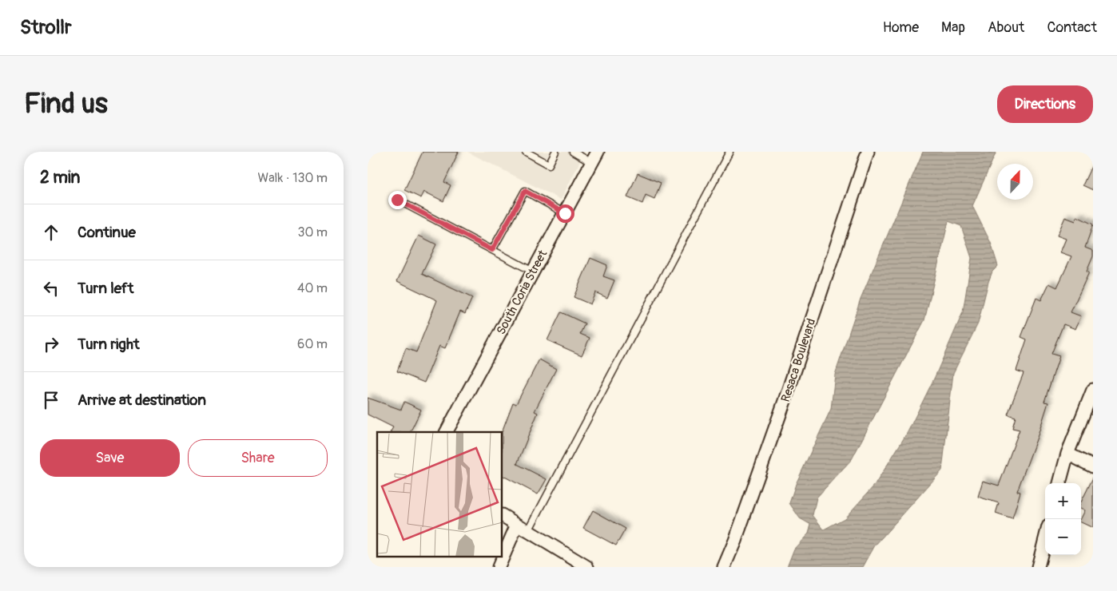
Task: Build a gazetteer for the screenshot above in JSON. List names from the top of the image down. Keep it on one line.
{"streets":{"street":["South Coria Street","Resaca Boulevard"]},"north":"top","page":{"header":"Strollr","nav":["Home","Map","About","Contact"],"buttons":["Directions",["Save","Share"]],"title":"Find us","heading":["2 min","Walk · 130 m"],"list":[["Continue","30 m"],["Turn left","40 m"],["Turn right","60 m"],"Arrive at destination"],"map_buttons":["+","−"]}}
